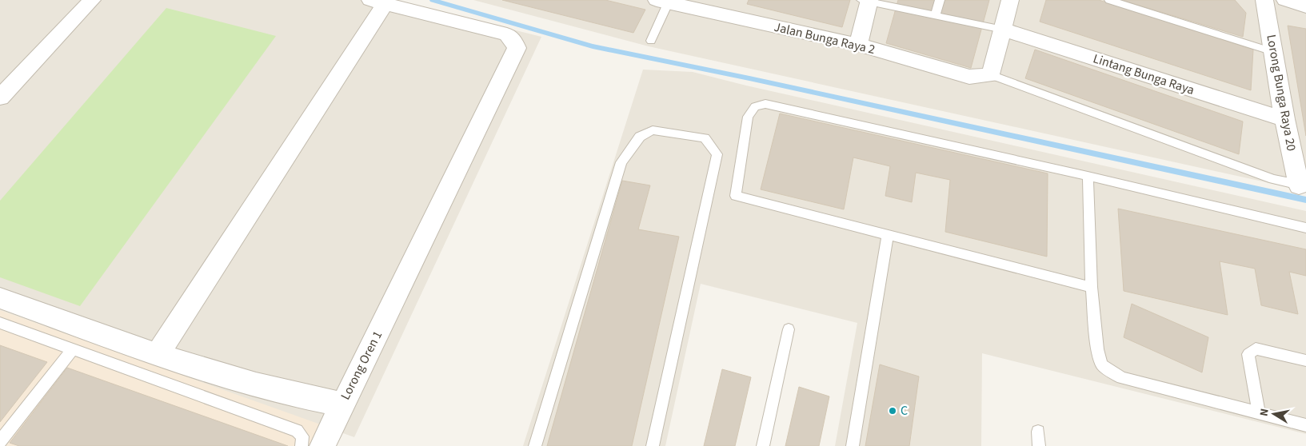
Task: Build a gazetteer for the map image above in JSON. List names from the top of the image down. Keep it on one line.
{"streets":{"street":["Jalan Bunga Raya 2","Lintang Bunga Raya","Lorong Bunga Raya 20","Lorong Oren 1"]},"crossings":[["Lintang Bunga Raya","Lorong Bunga Raya 20"]],"places":["C"],"north":"left"}
